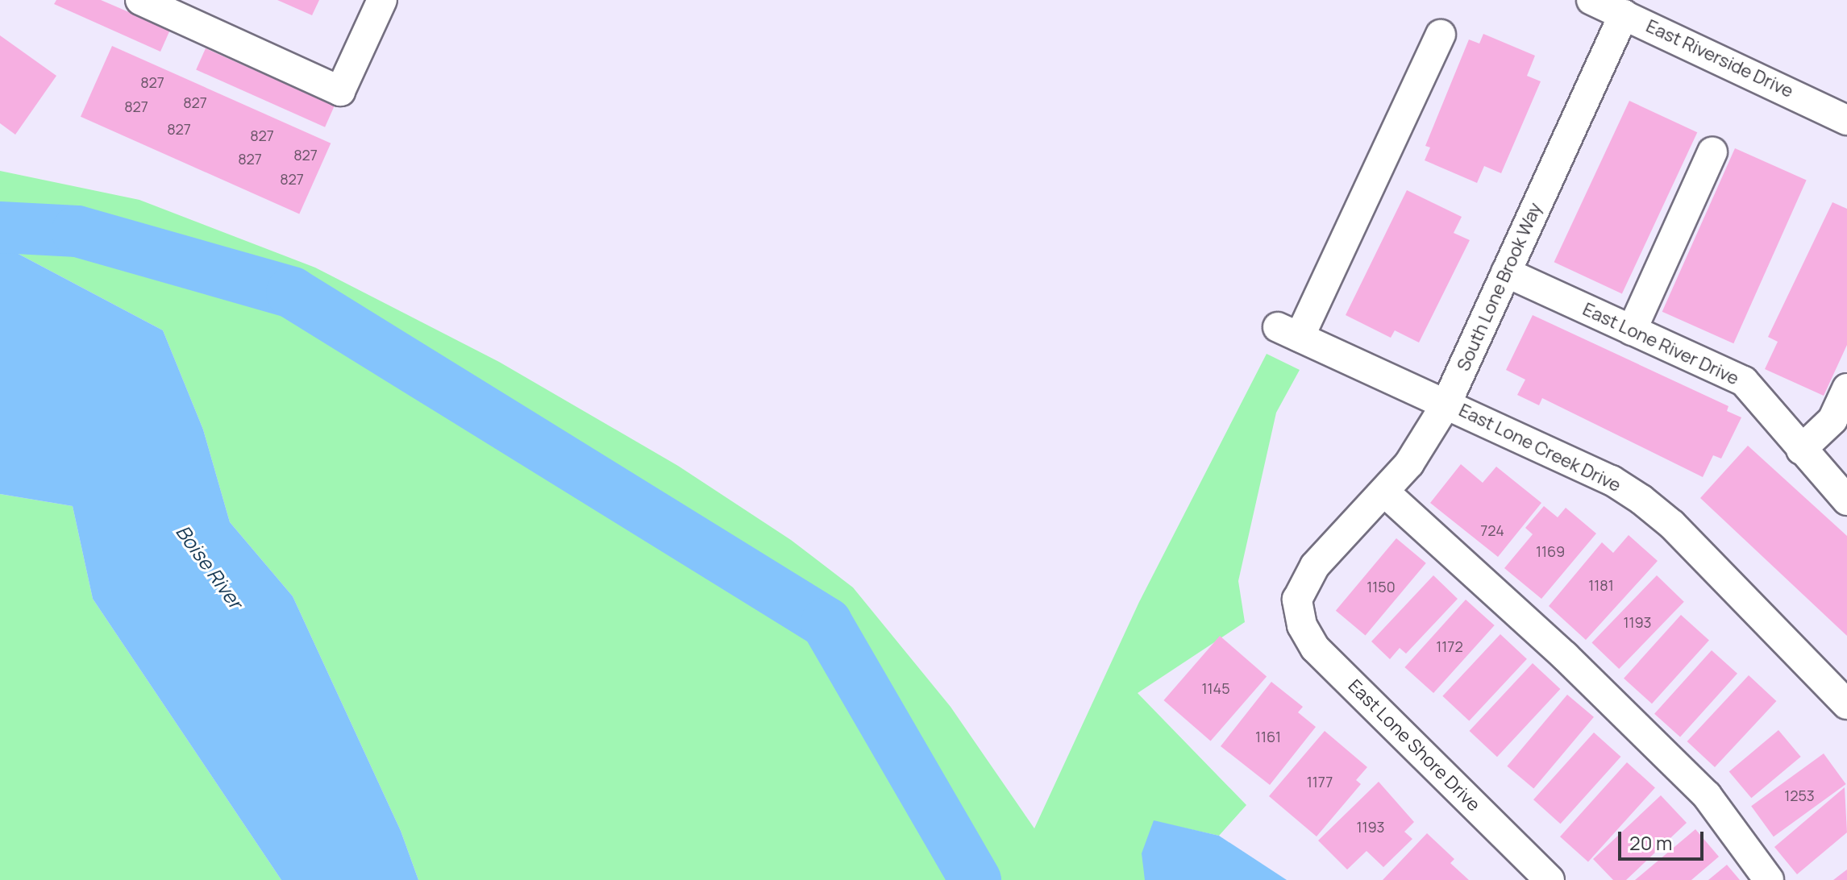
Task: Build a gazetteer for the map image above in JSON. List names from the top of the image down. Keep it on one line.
{"streets":{"street":["East Riverside Drive","South Lone Brook Way","East Lone River Drive","East Lone Creek Drive","East Lone Shore Drive"]},"crossings":[["East Riverside Drive","South Lone Brook Way"],["South Lone Brook Way","East Lone River Drive"],["South Lone Brook Way","East Lone Creek Drive"],["South Lone Brook Way","East Lone Shore Drive"]],"water":["Boise River"],"house_numbers":["827","827","827","827","827","827","827","827","724","1169","1181","1150","1193","1172","1145","1161","1177","1253","1193"],"scale_bar":"20 m"}
